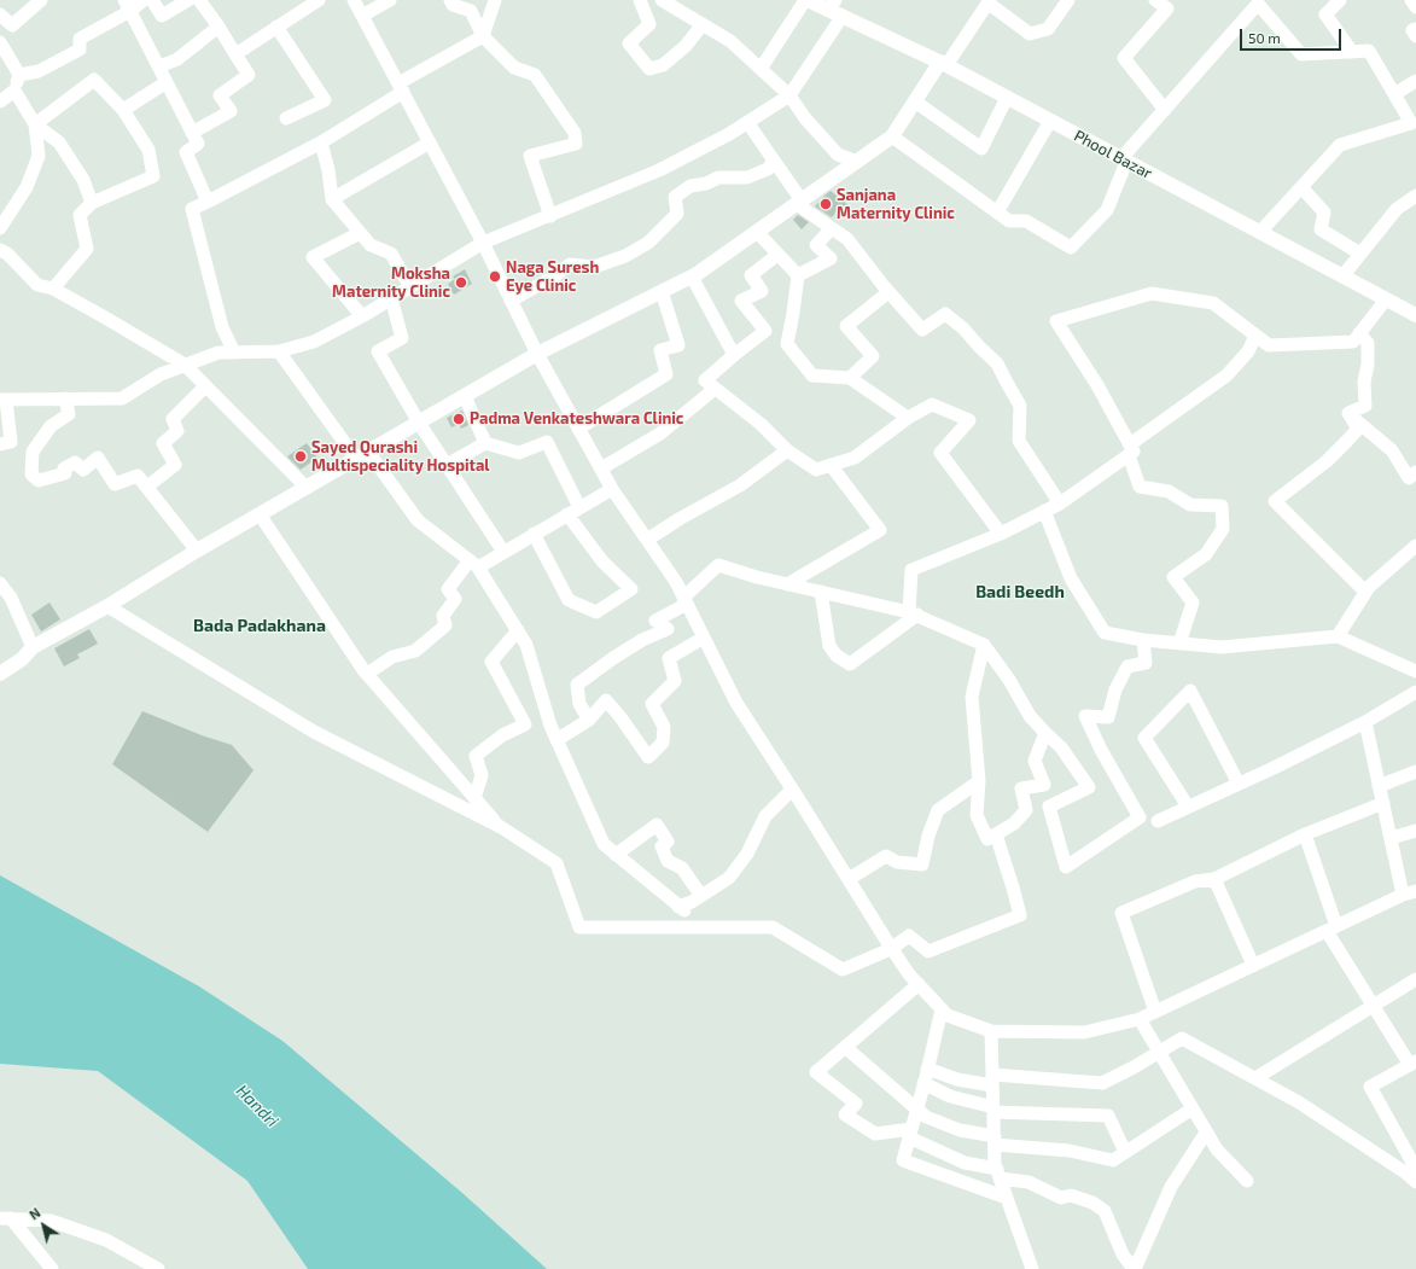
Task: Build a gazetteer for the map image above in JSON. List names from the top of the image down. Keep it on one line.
{"streets":{"street":["Phool Bazar"]},"districts":["Badi Beedh","Bada Padakhana"],"water":["Handri"],"places":["Sanjana Maternity Clinic","Naga Suresh Eye Clinic","Moksha Maternity Clinic","Padma Venkateshwara Clinic","Sayed Qurashi Multispeciality Hospital"],"scale_bar":"50 m","north":"top left"}
